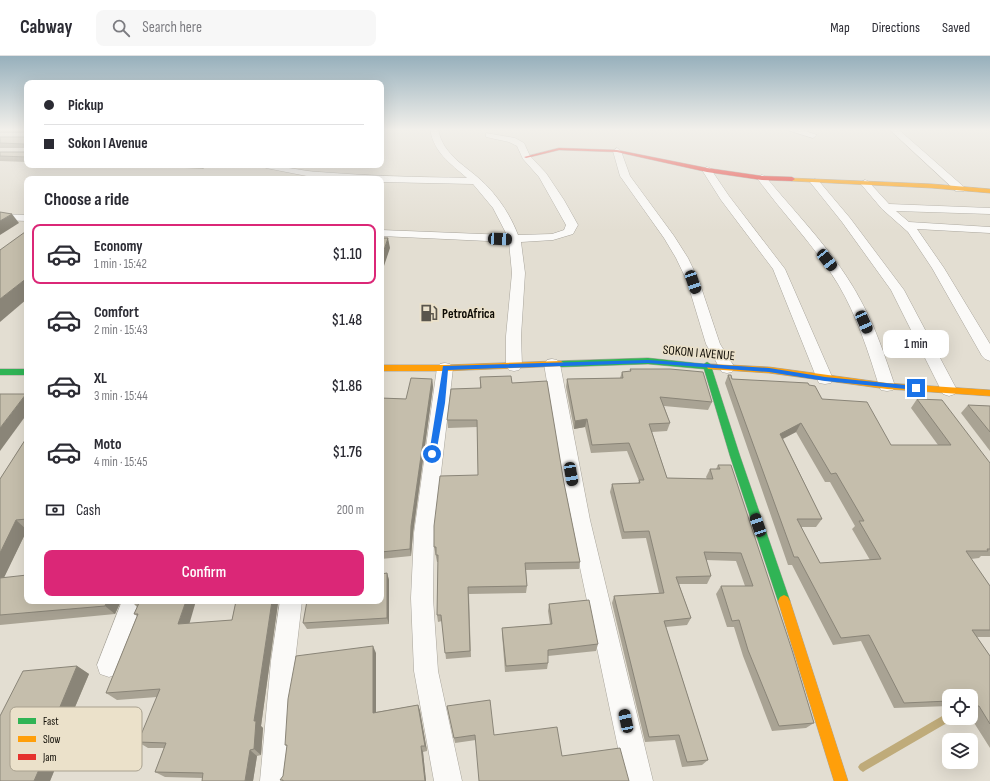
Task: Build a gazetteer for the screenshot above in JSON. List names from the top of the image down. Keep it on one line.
{"streets":{"street":["SOKON I AVENUE"]},"places":{"fuel station":["PetroAfrica"]},"legend":["Fast","Slow","Jam"],"page":{"header":"Cabway","search":"Search here","nav":["Map","Directions","Saved"],"banner":["Pickup","Sokon I Avenue"],"heading":"Choose a ride","list":[{"name":"Economy","note":"1 min · 15:42","value":"$1.10"},{"name":"Comfort","note":"2 min · 15:43","value":"$1.48"},{"name":"XL","note":"3 min · 15:44","value":"$1.86"},{"name":"Moto","note":"4 min · 15:45","value":"$1.76"}],"bubble":"1 min","pay":["Cash","200 m"],"buttons":"Confirm"}}
